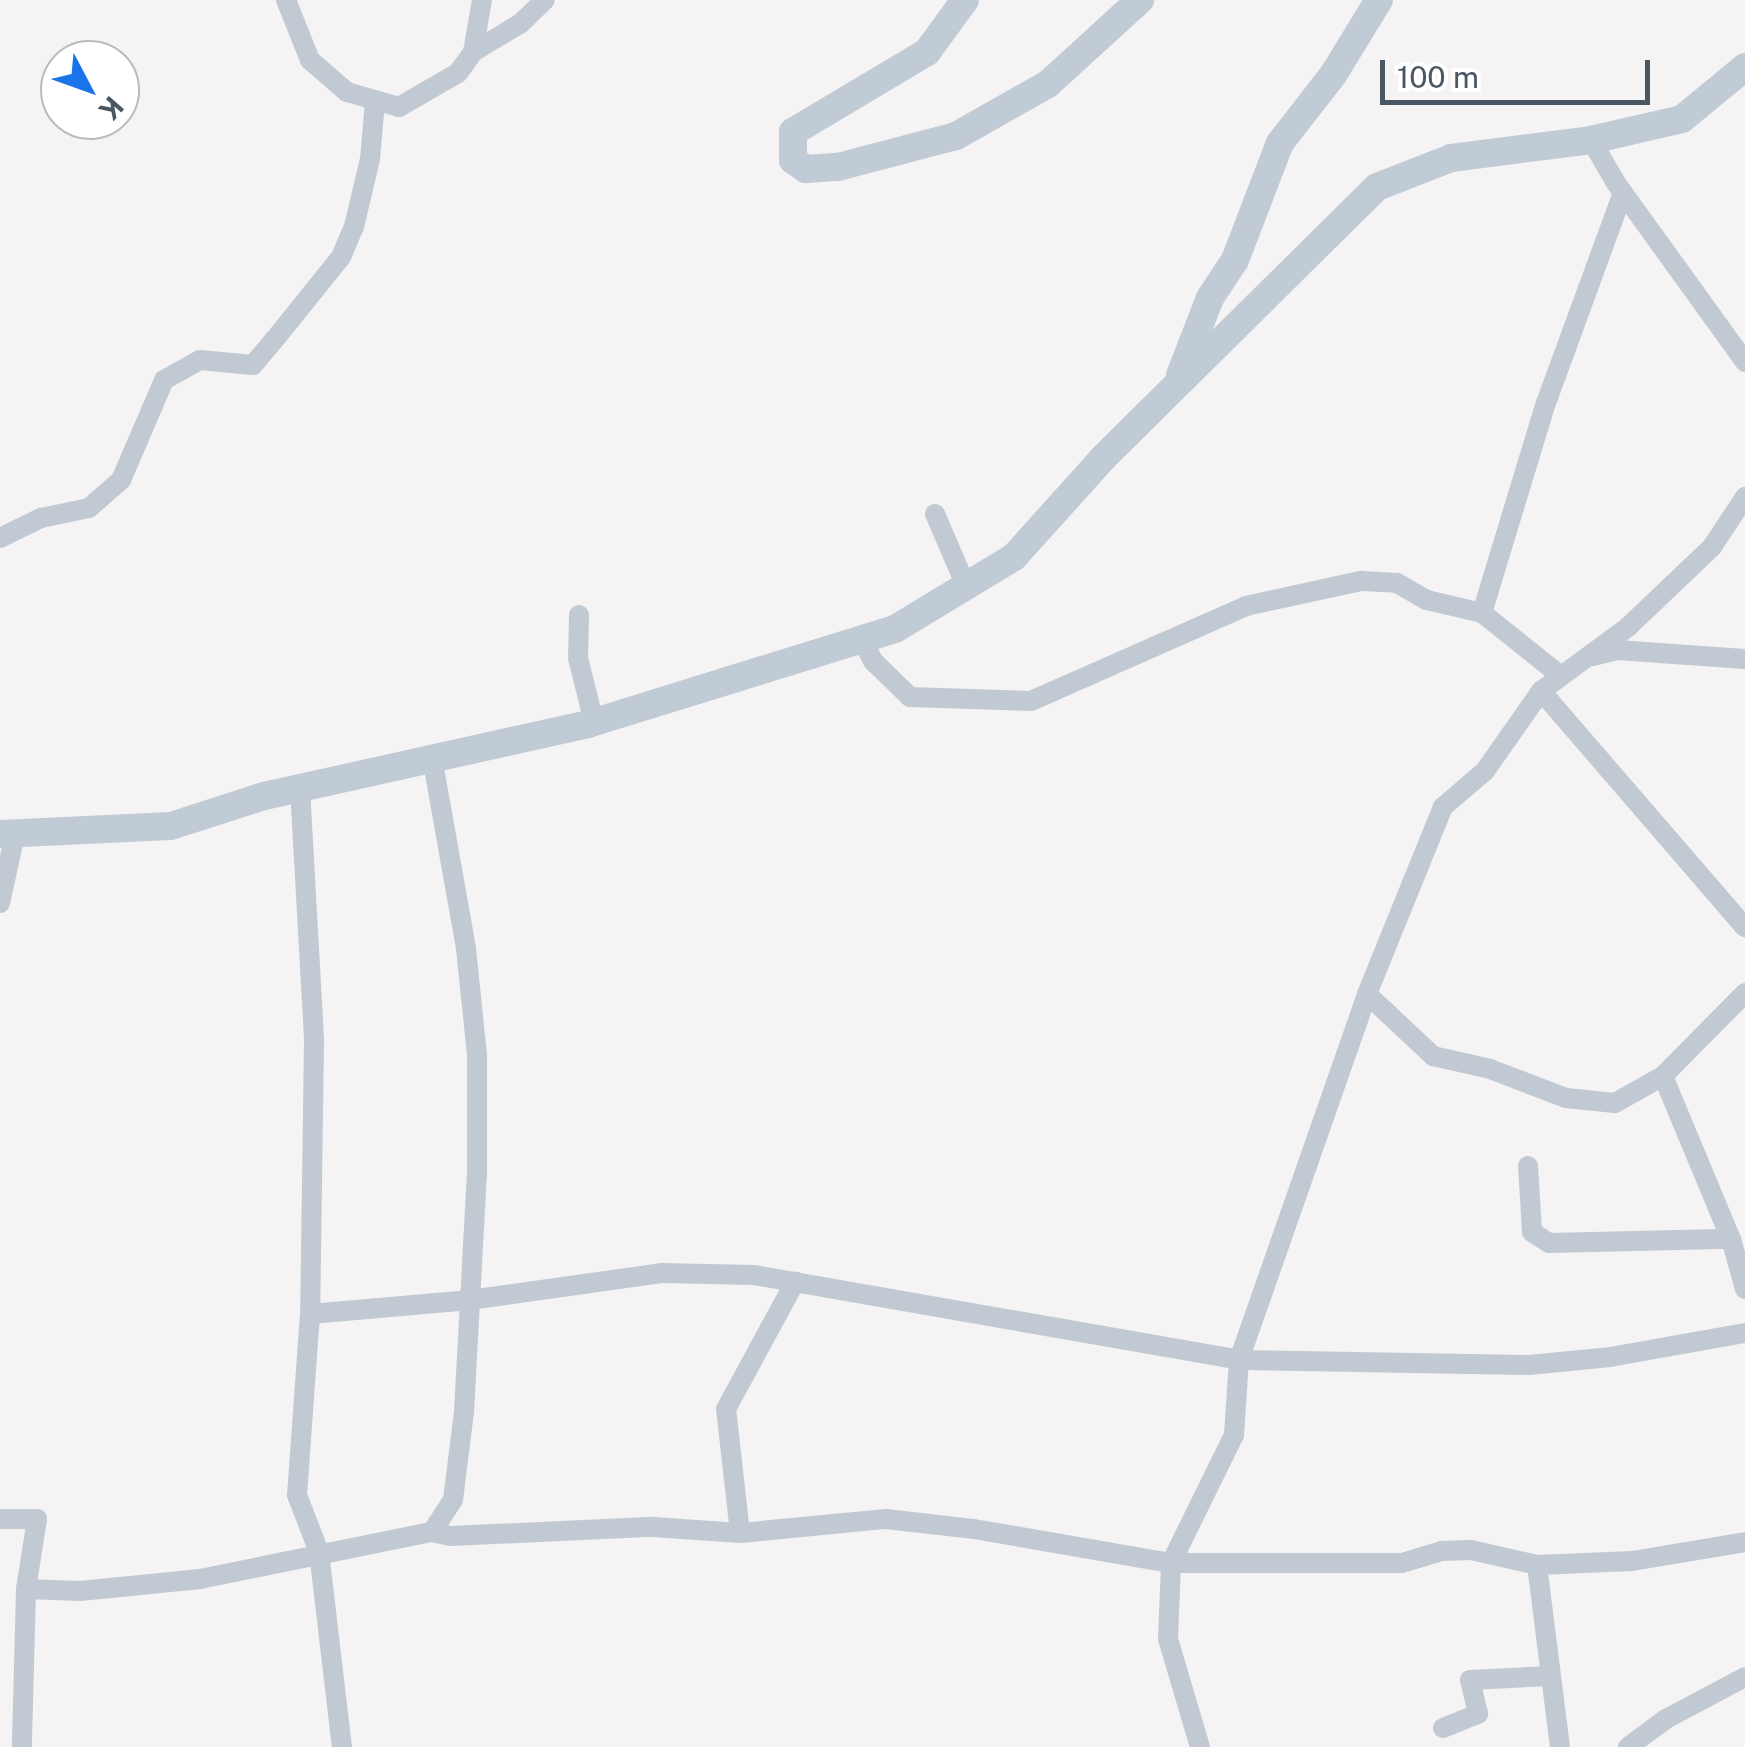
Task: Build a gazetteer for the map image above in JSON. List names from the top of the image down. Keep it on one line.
{"scale_bar":"100 m","north":"bottom right"}
